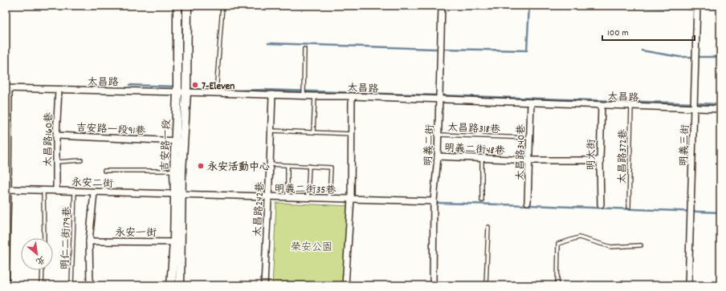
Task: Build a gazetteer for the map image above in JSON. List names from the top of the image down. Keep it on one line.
{"streets":{"street":["太昌路","吉安路一段91巷","太昌路160巷","吉安路一段","明義二街","明義三街","明義二街48巷","太昌路340巷","明太街","永安二街","明義二街35巷","太昌路242巷","永安一街"],"lane":["太昌路318巷","太昌路372巷","明仁二街179巷"]},"crossings":[["太昌路","太昌路160巷"],["太昌路","吉安路一段"],["太昌路","明義二街"],["太昌路","明義三街"],["太昌路","太昌路340巷"],["太昌路","明太街"],["太昌路","太昌路372巷"],["太昌路","太昌路242巷"],["太昌路318巷","明義二街"],["太昌路318巷","太昌路340巷"],["吉安路一段91巷","太昌路160巷"],["吉安路一段91巷","吉安路一段"],["太昌路160巷","永安二街"],["吉安路一段","永安二街"],["吉安路一段","明義二街35巷"],["吉安路一段","永安一街"],["明義二街","明義二街48巷"],["明義二街","明義二街35巷"],["明義二街48巷","太昌路340巷"],["明義二街48巷","明太街"],["永安二街","明義二街35巷"],["永安二街","明仁二街179巷"],["明義二街35巷","太昌路242巷"]],"parks":["榮安公園"],"places":["7-Eleven","永安活動中心"],"scale_bar":"100 m","north":"bottom right"}
